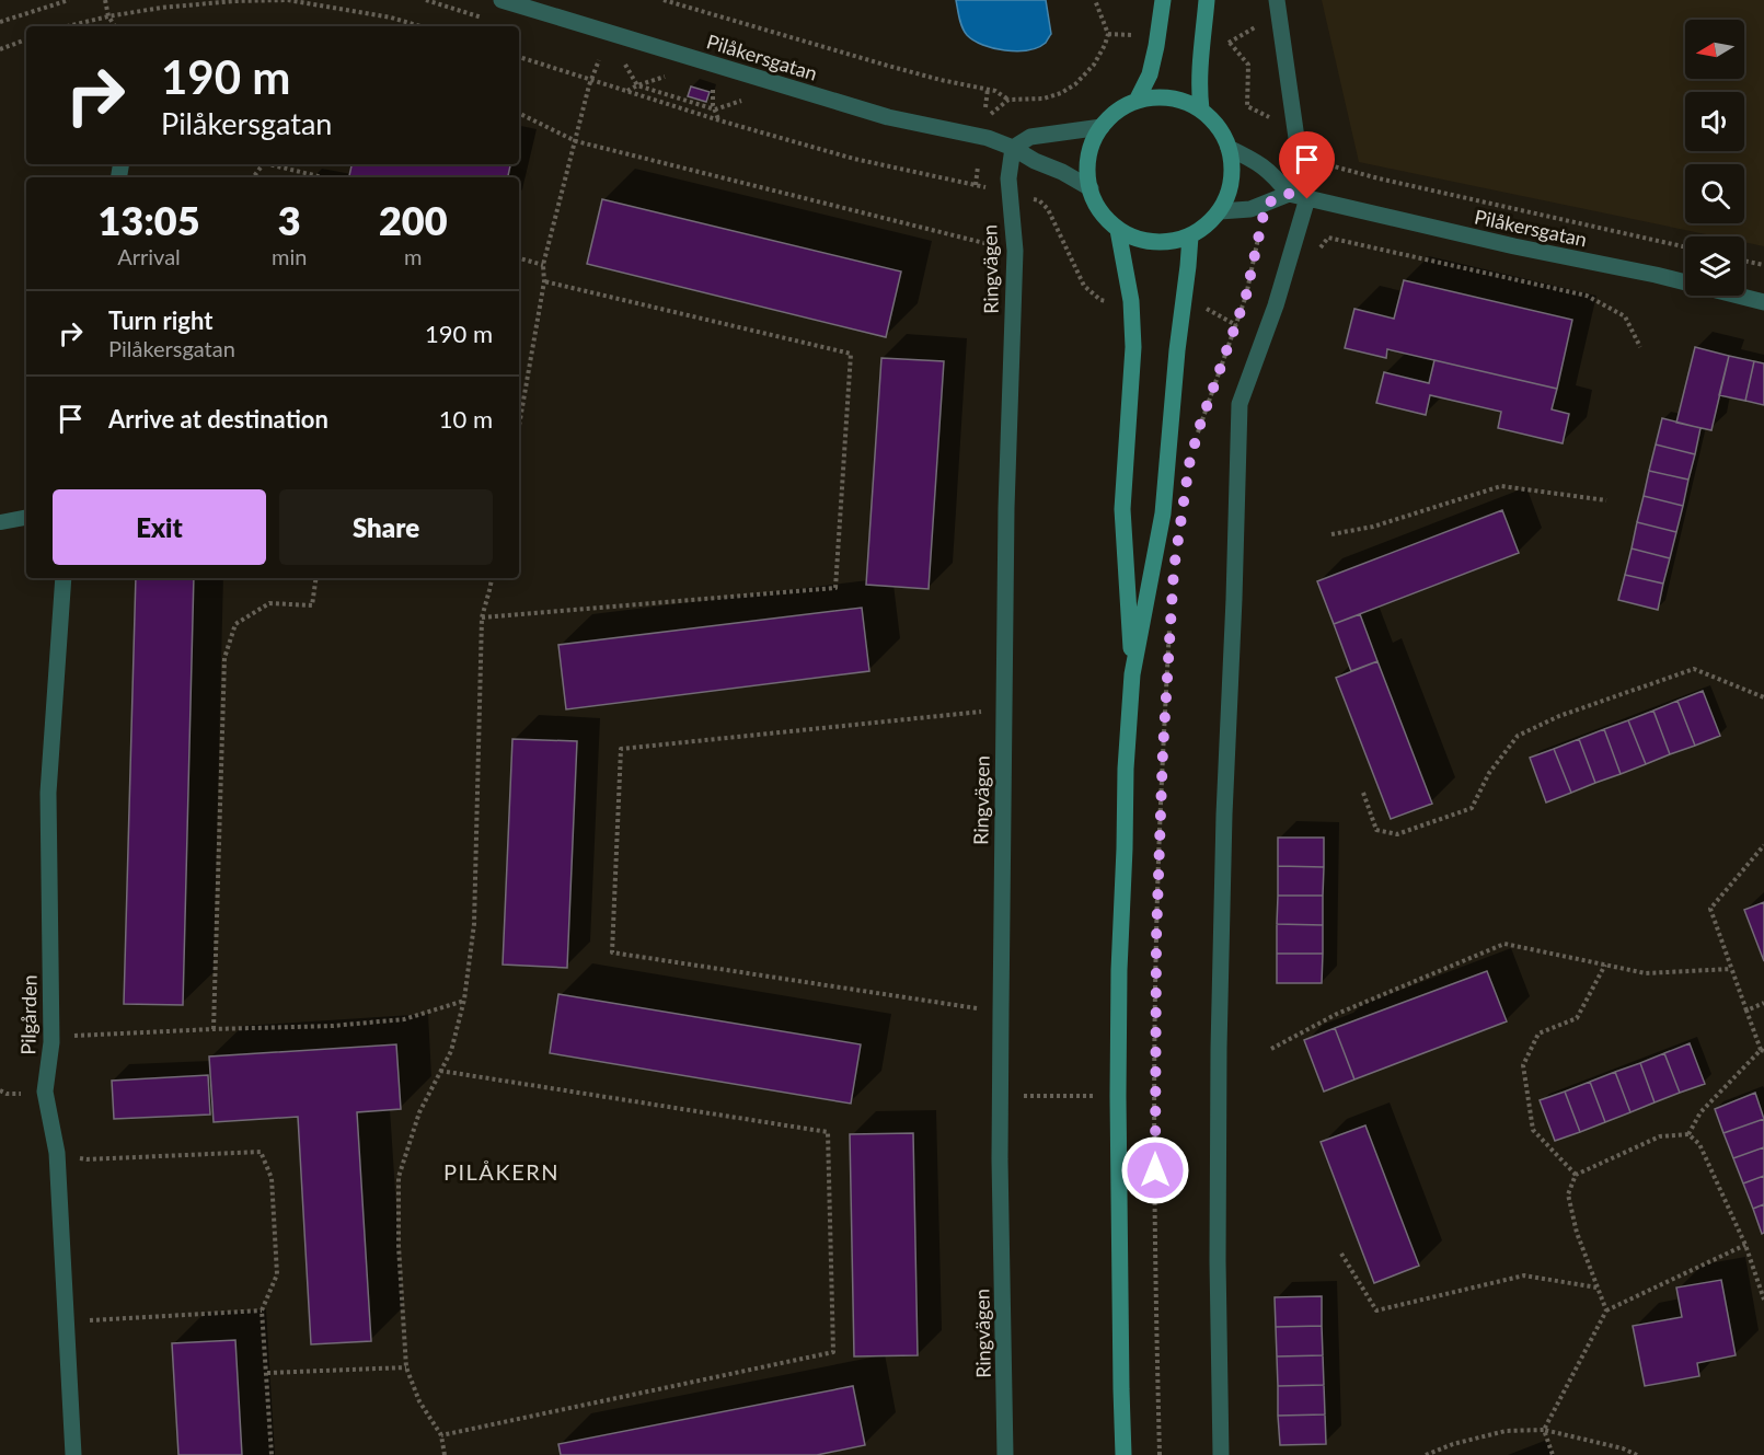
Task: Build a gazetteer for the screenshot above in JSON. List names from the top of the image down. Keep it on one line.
{"streets":{"street":["Pilåkersgatan","Ringvägen","Pilgården"]},"crossings":[["Pilåkersgatan","Ringvägen"]],"districts":["PILÅKERN"],"north":"left","page":{"turn":["190 m","Pilåkersgatan"],"eta":["13:05","Arrival","3","min","200","m"],"list":[{"name":"Turn right","note":"Pilåkersgatan","value":"190 m"},{"name":"Arrive at destination","value":"10 m"}],"buttons":["Exit","Share"]}}
